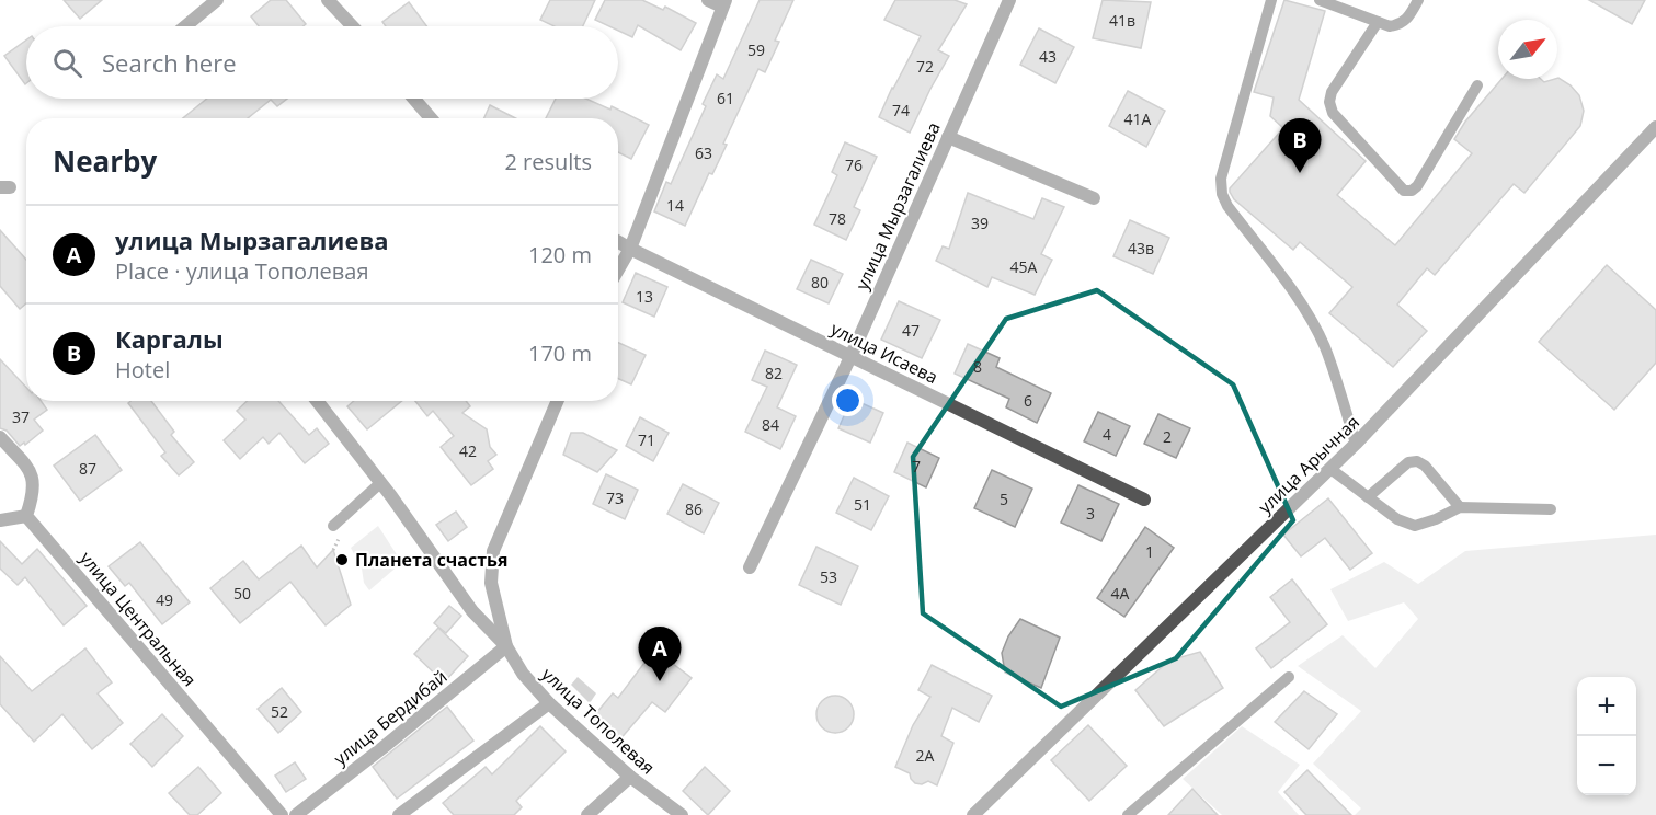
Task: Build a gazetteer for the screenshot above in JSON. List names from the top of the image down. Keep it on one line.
{"streets":{"street":["улица Мырзагалиева","улица Исаева","улица Арычная","улица Центральная","улица Бердибай","улица Тополевая"]},"crossings":[["улица Мырзагалиева","улица Исаева"],["улица Бердибай","улица Тополевая"]],"places":["Планета счастья"],"house_numbers":["41в","59","43","72","61","74","41А","63","76","14","78","39","43в","45А","80","13","47","8","82","6","37","84","4","2","71","42","7","87","73","5","51","86","3","1","53","50","4А","49","52","2А"],"north":"top right","page":{"search":"Search here","pins":["B","A"],"heading":["Nearby","2 results"],"list":[{"mark":"A","name":"улица Мырзагалиева","note":"Place · улица Тополевая","value":"120 m"},{"mark":"B","name":"Каргалы","note":"Hotel","value":"170 m"}],"map_buttons":["+","−"]}}
